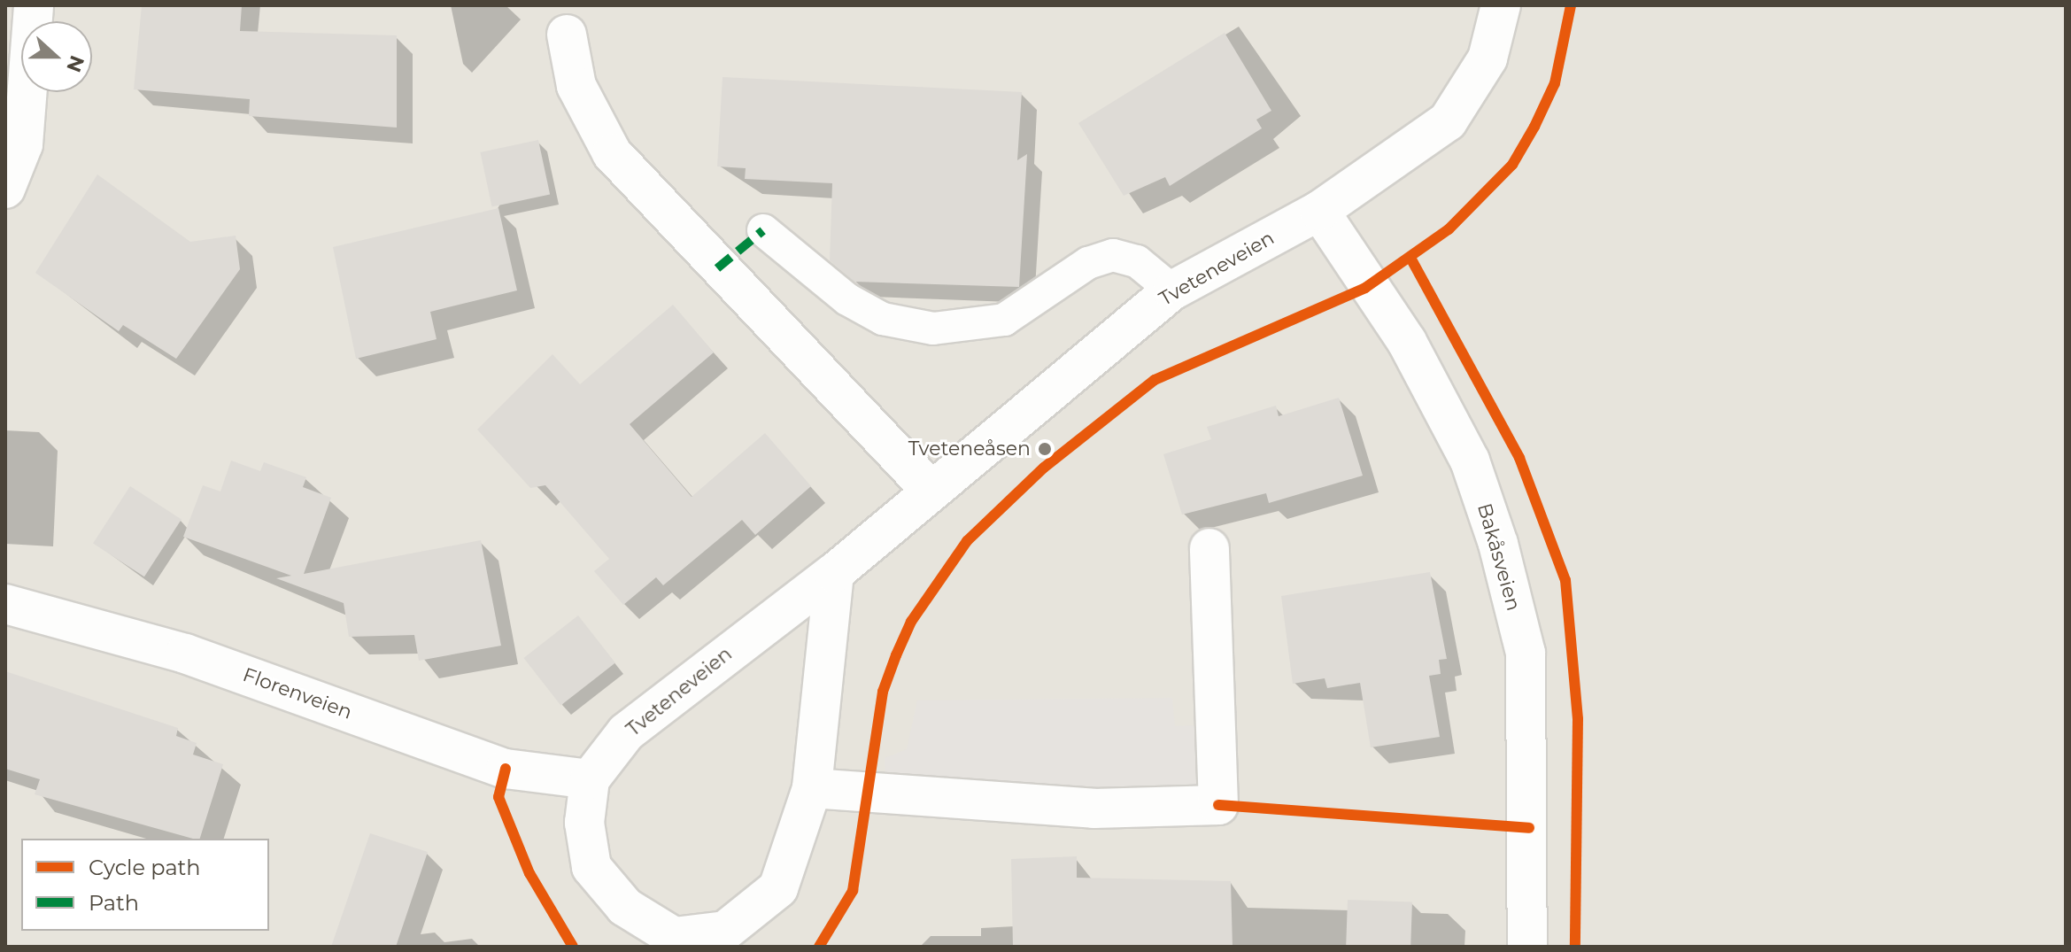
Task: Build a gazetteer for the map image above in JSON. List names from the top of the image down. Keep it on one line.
{"streets":{"street":["Tveteneveien","Bakåsveien","Florenveien"]},"crossings":[["Tveteneveien","Bakåsveien"],["Tveteneveien","Florenveien"]],"places":["Tveteneåsen"],"legend":["Cycle path","Path"],"north":"right"}
